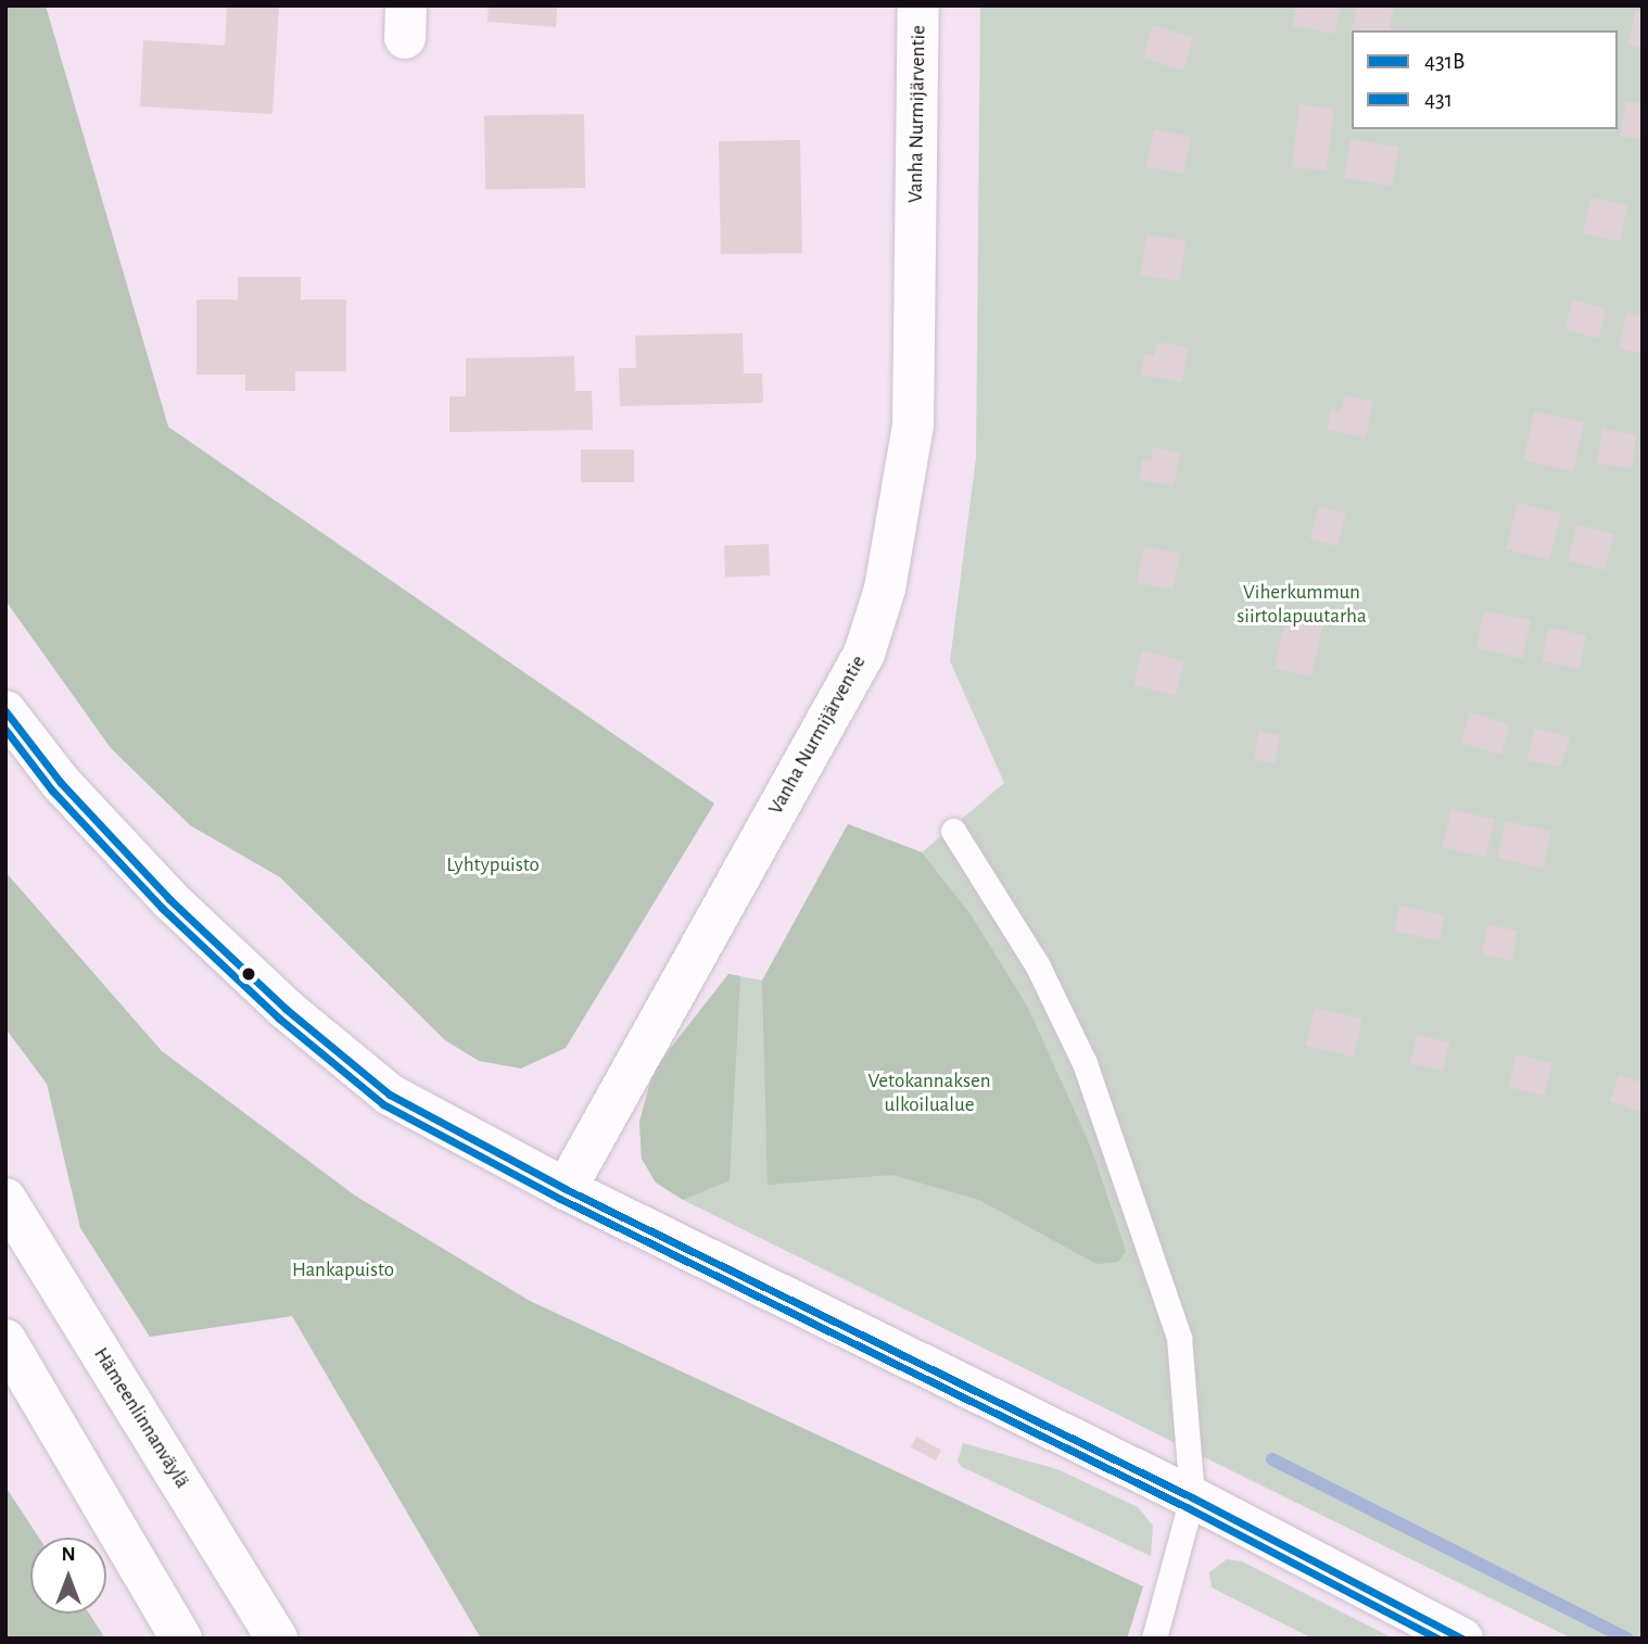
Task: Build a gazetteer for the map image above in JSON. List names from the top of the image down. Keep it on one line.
{"streets":{"main road":["Vanha Nurmijärventie","Hämeenlinnanväylä"]},"parks":["Viherkummun siirtolapuutarha","Lyhtypuisto","Vetokannaksen ulkoilualue","Hankapuisto"],"lines":["transit line 431B","transit line 431"],"legend":["431B","431"],"north":"top"}
